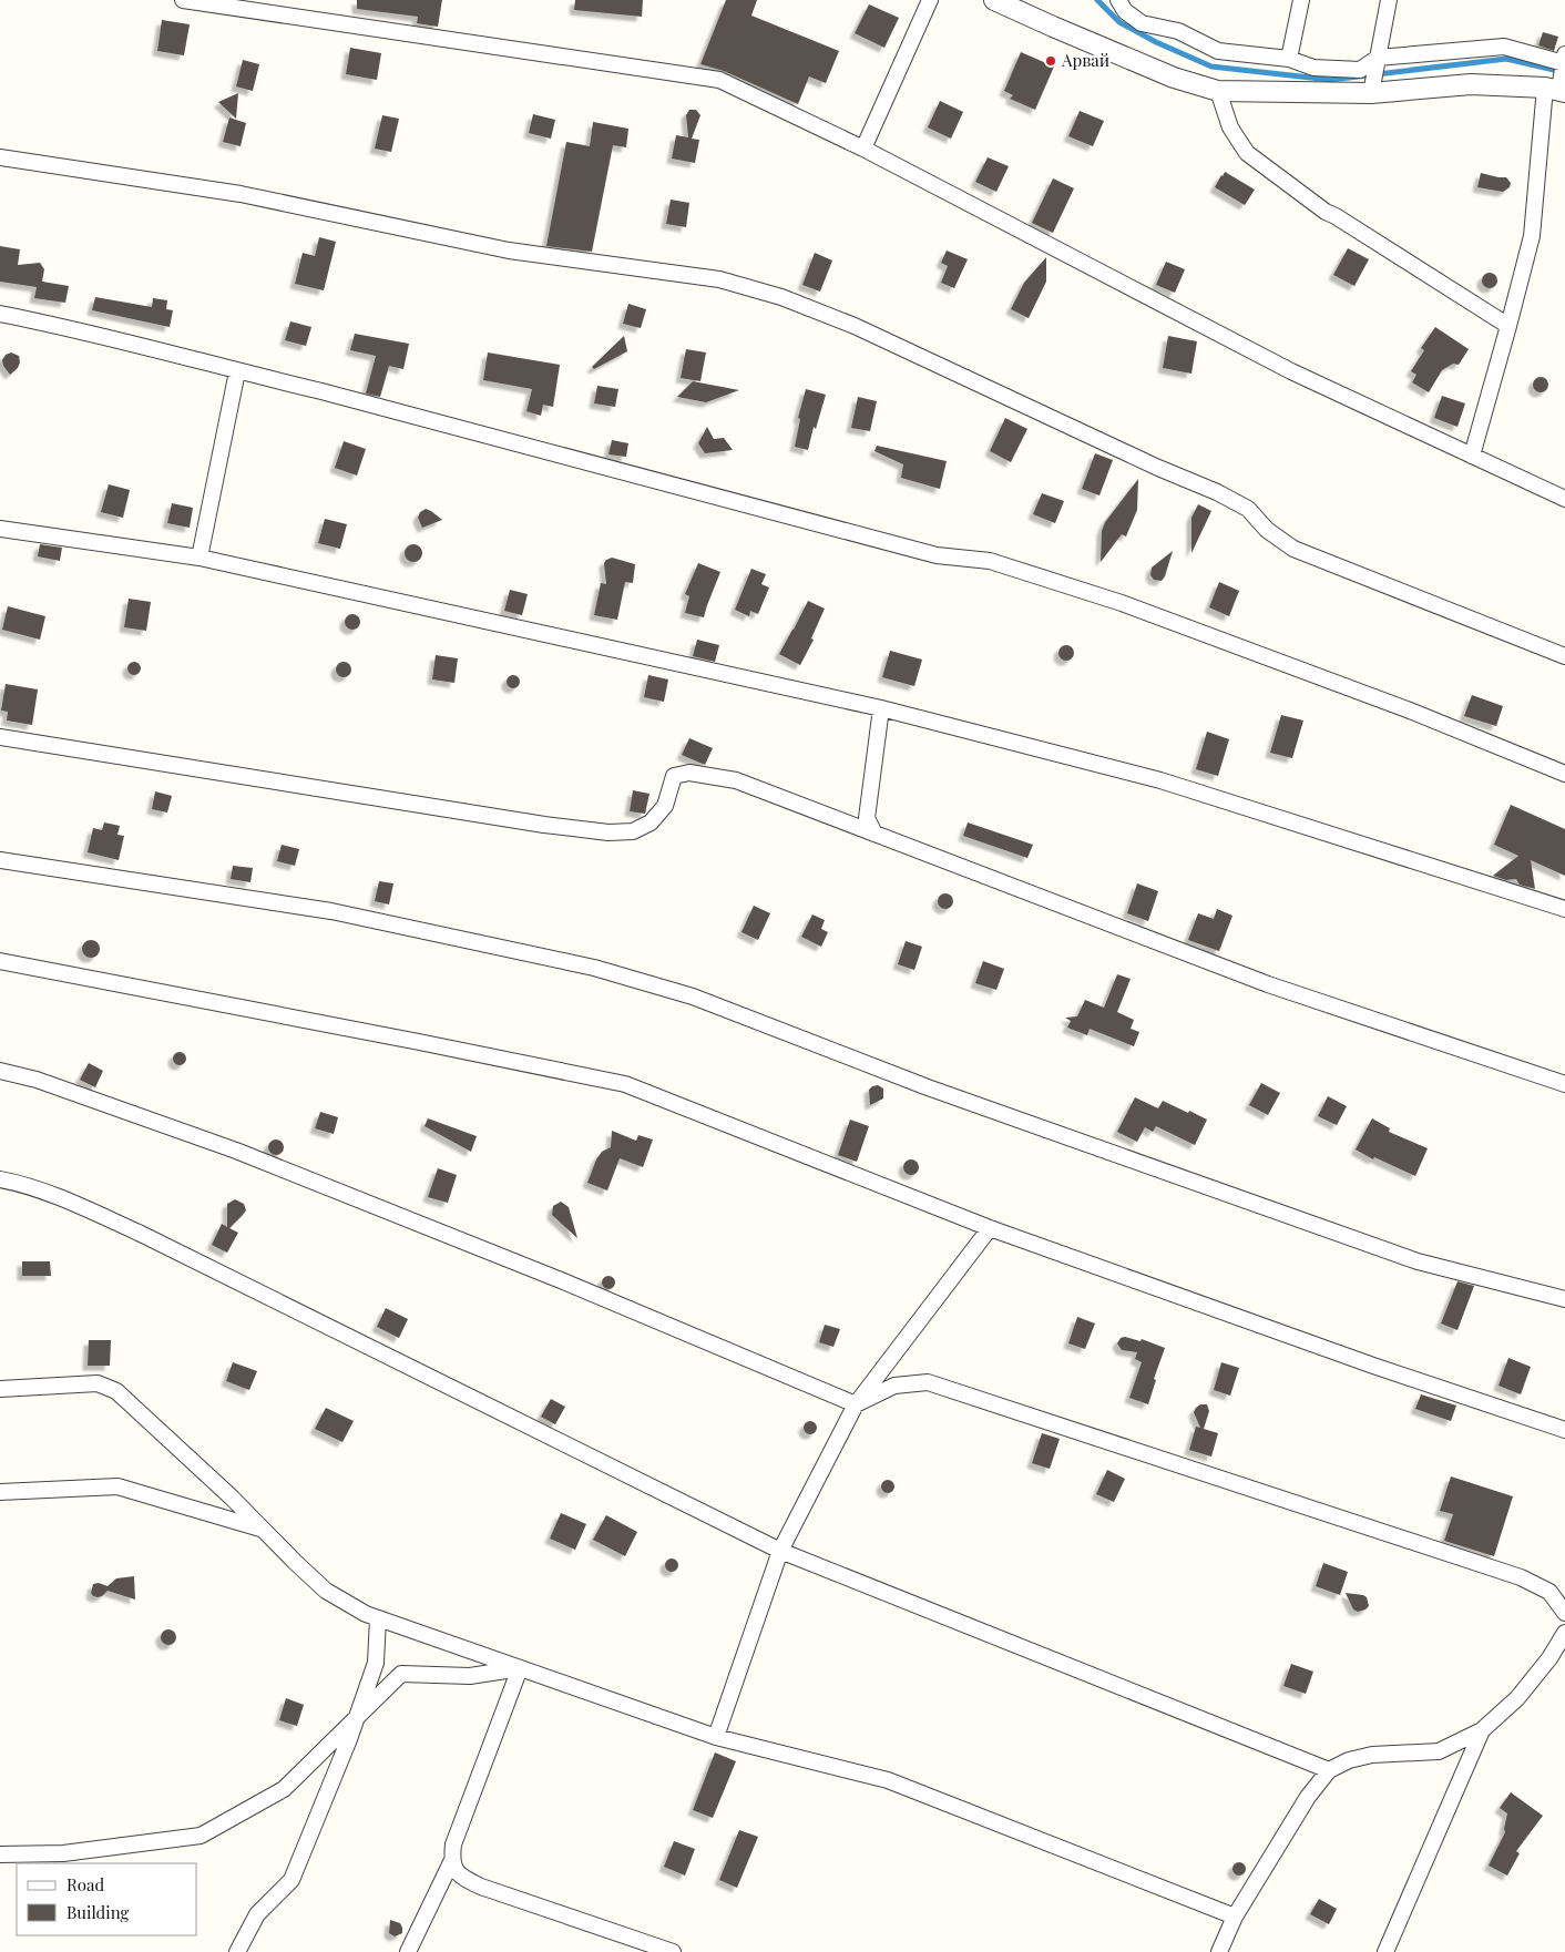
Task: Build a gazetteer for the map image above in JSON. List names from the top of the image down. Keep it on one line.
{"places":["Арвай"],"legend":["Road","Building"]}
